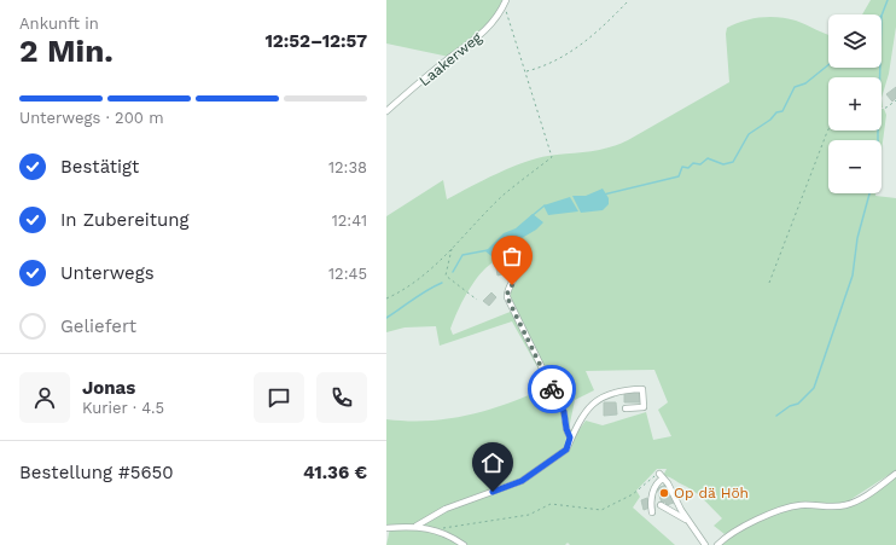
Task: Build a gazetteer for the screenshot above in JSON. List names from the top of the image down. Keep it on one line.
{"streets":{"street":["Laakerweg"]},"places":["Op dä Höh"],"page":{"heading":["2 Min.","Ankunft in","12:52–12:57"],"panel":["Jonas","Kurier · 4.5","Bestellung #5650","41.36 €"],"map_buttons":["+","−"],"bar":"Unterwegs · 200 m","list":[["Bestätigt","12:38"],["In Zubereitung","12:41"],["Unterwegs","12:45"],"Geliefert"]}}
